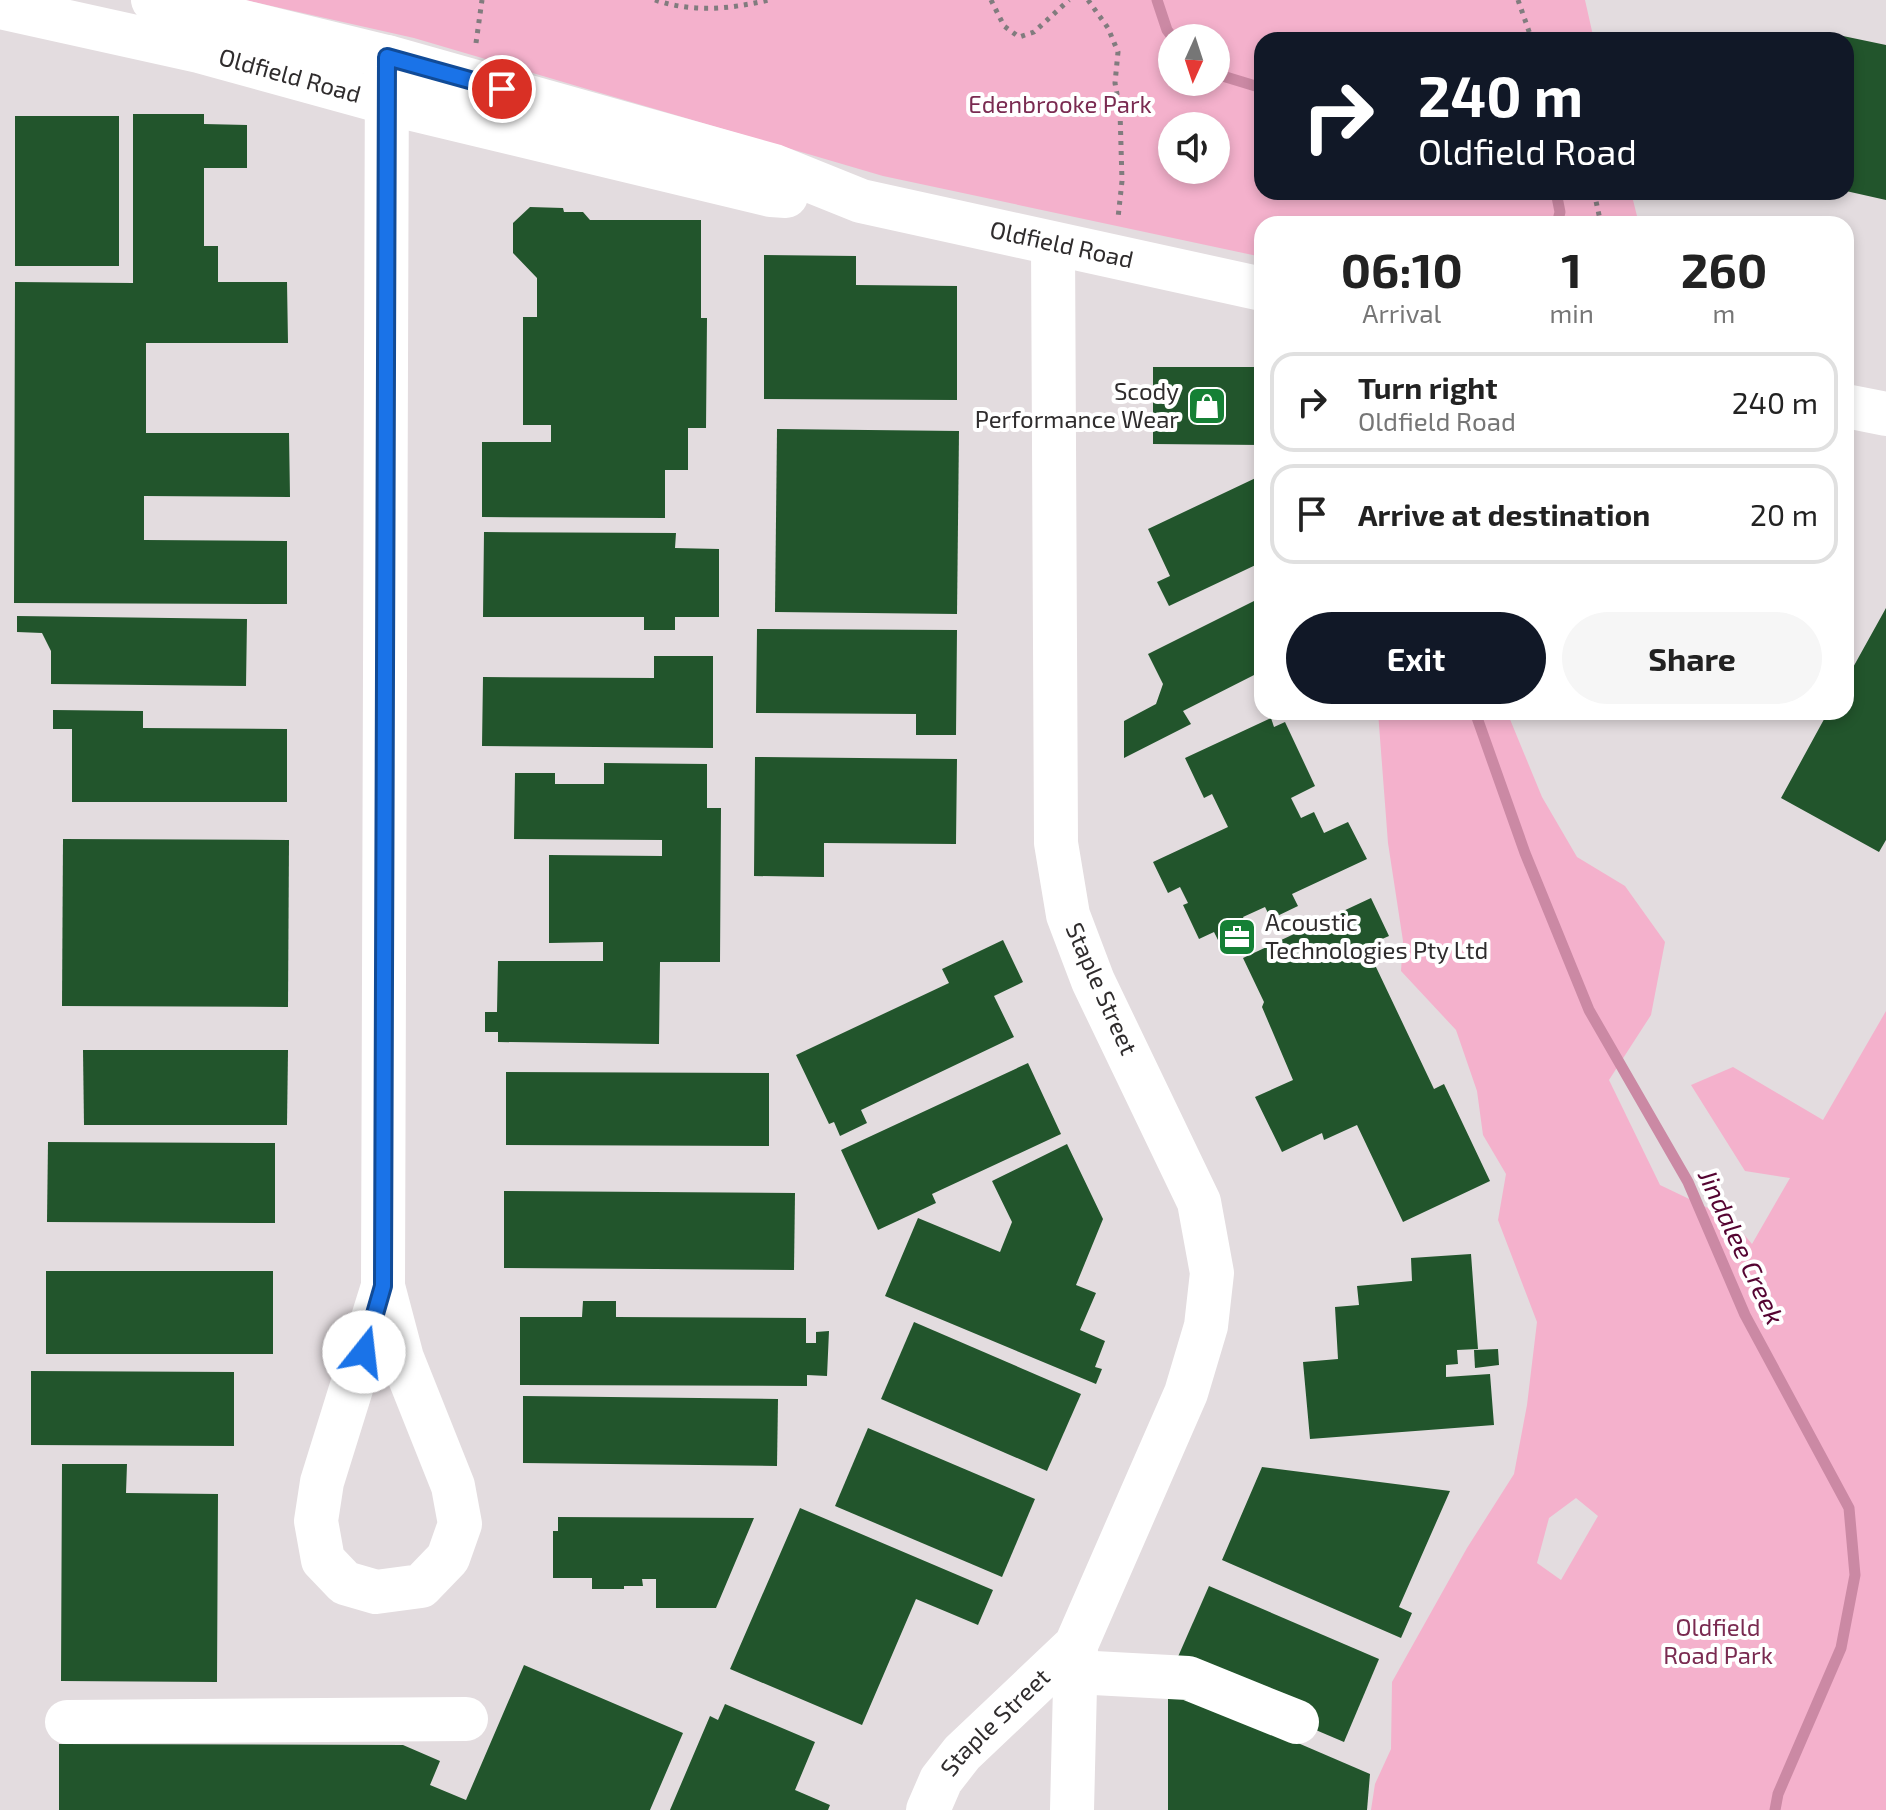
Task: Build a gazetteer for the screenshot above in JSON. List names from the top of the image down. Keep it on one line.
{"streets":{"street":["Oldfield Road","Staple Street"]},"crossings":[["Oldfield Road","Staple Street"]],"water":["Jindalee Creek"],"parks":["Edenbrooke Park","Oldfield Road Park"],"places":{"shop":["Scody Performance Wear"],"office":["Acoustic Technologies Pty Ltd"]},"north":"bottom","page":{"turn":["240 m","Oldfield Road"],"eta":["06:10","Arrival","1","min","260","m"],"list":[{"name":"Turn right","note":"Oldfield Road","value":"240 m"},{"name":"Arrive at destination","value":"20 m"}],"buttons":["Exit","Share"]}}
